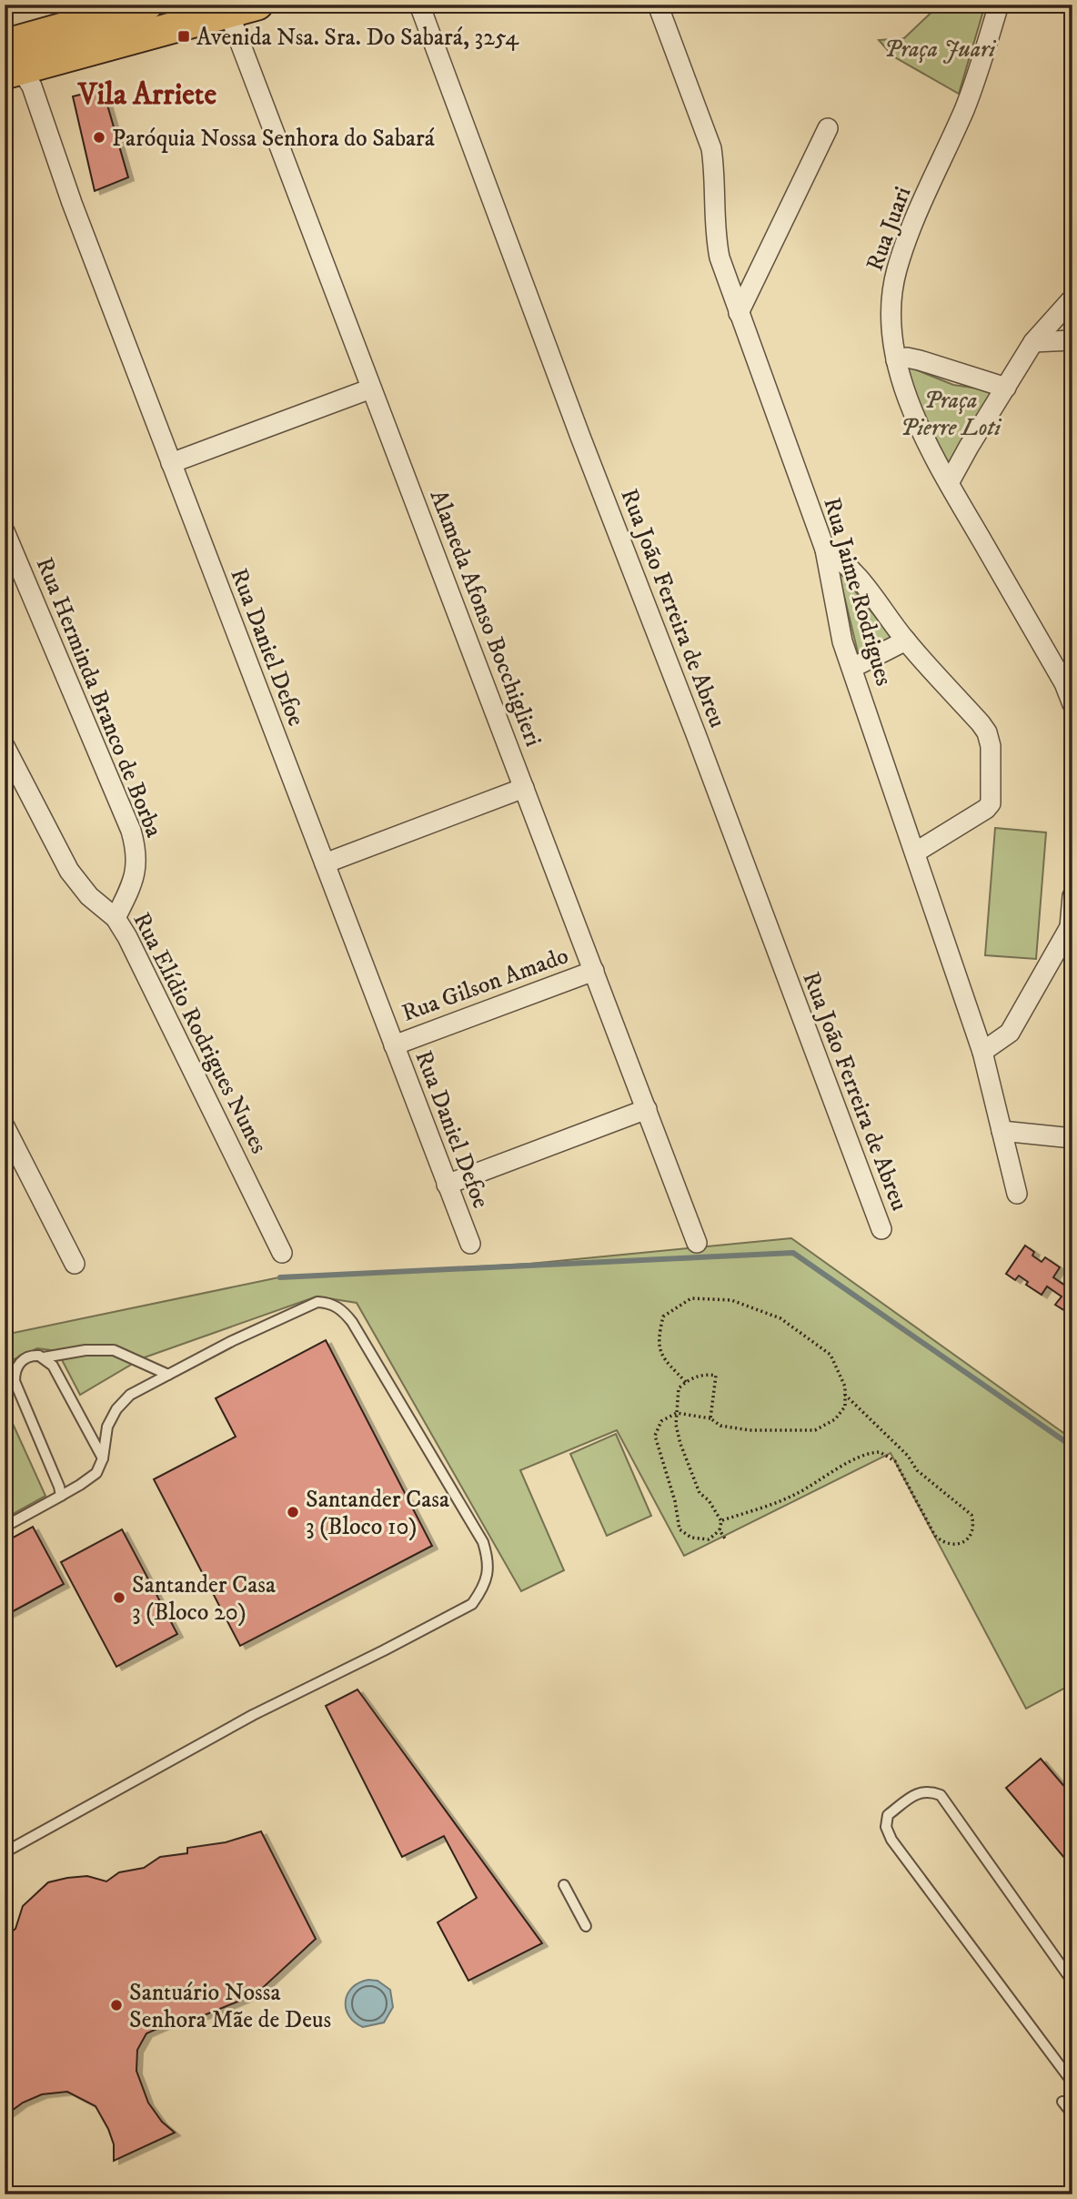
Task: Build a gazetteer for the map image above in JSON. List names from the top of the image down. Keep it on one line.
{"streets":{"street":["Rua Juari","Rua Jaime Rodrigues","Rua João Ferreira de Abreu","Alameda Afonso Bocchiglieri","Rua Daniel Defoe","Rua Herminda Branco de Borba","Rua Gilson Amado","Rua Elídio Rodrigues Nunes"]},"crossings":[["Alameda Afonso Bocchiglieri","Rua Gilson Amado"],["Rua Daniel Defoe","Rua Gilson Amado"],["Rua Herminda Branco de Borba","Rua Elídio Rodrigues Nunes"]],"districts":["Vila Arriete"],"parks":["Praça Juari","Praça Pierre Loti"],"places":{"transit":["Avenida Nsa. Sra. Do Sabará, 3254"],"other":["Paróquia Nossa Senhora do Sabará","Santander Casa 3 (Bloco 10)","Santander Casa 3 (Bloco 20)","Santuário Nossa Senhora Mãe de Deus"]}}
